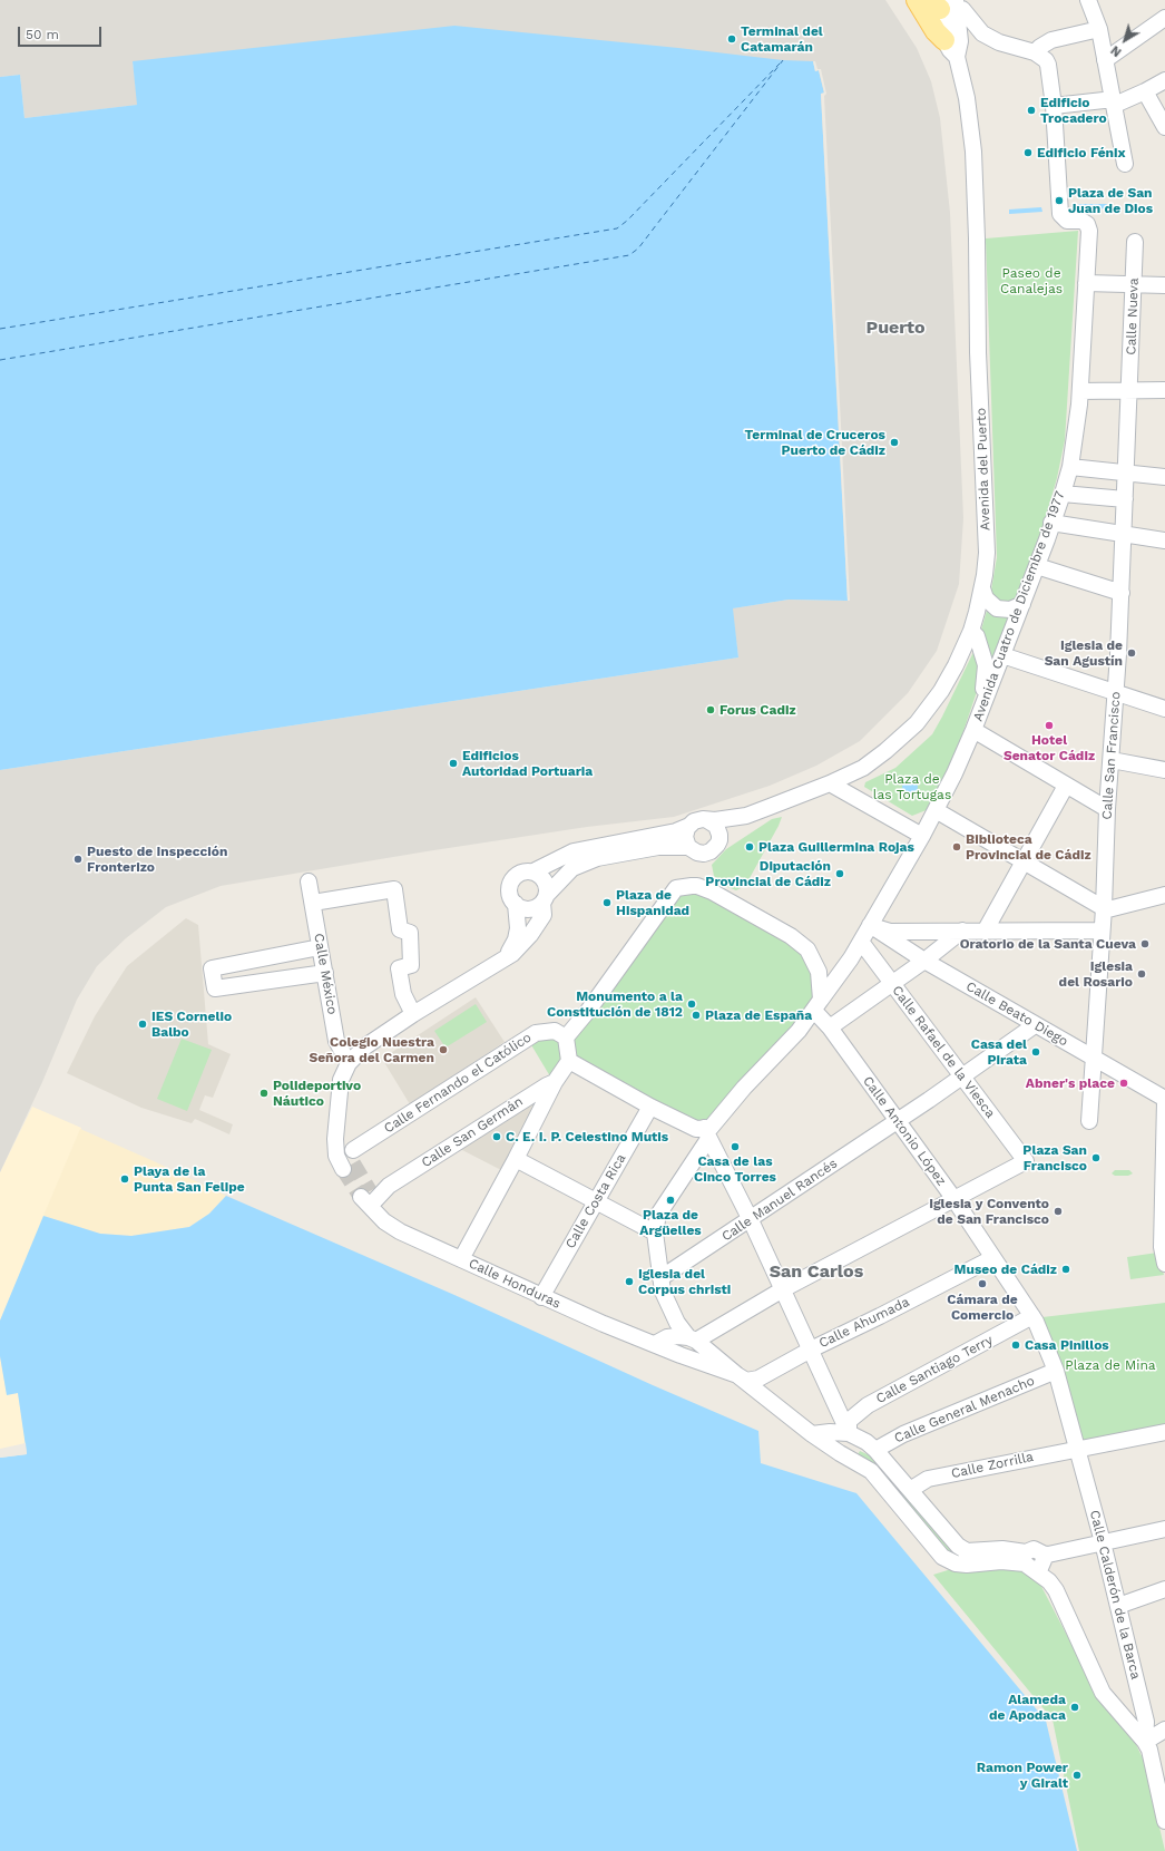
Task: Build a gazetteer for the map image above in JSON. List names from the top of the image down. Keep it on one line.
{"streets":{"street":["Calle Nueva","Avenida del Puerto","Avenida Cuatro de Diciembre de 1977","Calle San Francisco","Calle México","Calle Beato Diego","Calle Rafael de la Viesca","Calle Fernando el Católico","Calle Antonio López","Calle San Germán","Calle Manuel Rancés","Calle Costa Rica","Calle Honduras","Calle Ahumada","Calle Santiago Terry","Calle General Menacho","Calle Zorrilla","Calle Calderón de la Barca"]},"crossings":[["Calle Nueva","Calle San Francisco"],["Avenida Cuatro de Diciembre de 1977","Calle Beato Diego"],["Avenida Cuatro de Diciembre de 1977","Calle Rafael de la Viesca"],["Avenida Cuatro de Diciembre de 1977","Calle Antonio López"],["Calle San Francisco","Calle Beato Diego"],["Calle México","Calle Fernando el Católico"],["Calle Beato Diego","Calle Manuel Rancés"],["Calle Rafael de la Viesca","Calle Antonio López"],["Calle Rafael de la Viesca","Calle Manuel Rancés"],["Calle Antonio López","Calle Manuel Rancés"],["Calle Antonio López","Calle Ahumada"],["Calle Antonio López","Calle Santiago Terry"],["Calle San Germán","Calle Honduras"],["Calle Costa Rica","Calle Honduras"],["Calle Honduras","Calle Ahumada"],["Calle Zorrilla","Calle Calderón de la Barca"]],"districts":["Puerto","San Carlos"],"parks":["Paseo de Canalejas","Plaza de las Tortugas","Plaza de Mina"],"places":["Terminal del Catamarán","Edificio Trocadero","Edificio Fénix","Plaza de San Juan de Dios","Terminal de Cruceros Puerto de Cádiz","Iglesia de San Agustín","Forus Cadiz","Hotel Senator Cádiz","Edificios Autoridad Portuaria","Plaza Guillermina Rojas","Biblioteca Provincial de Cádiz","Puesto de Inspección Fronterizo","Diputación Provincial de Cádiz","Plaza de Hispanidad","Oratorio de la Santa Cueva","Iglesia del Rosario","Monumento a la Constitución de 1812","Plaza de España","IES Cornelio Balbo","Colegio Nuestra Señora del Carmen","Casa del Pirata","Abner's place","Polideportivo Náutico","C. E. I. P. Celestino Mutis","Casa de las Cinco Torres","Plaza San Francisco","Playa de la Punta San Felipe","Plaza de Argüelles","Iglesia y Convento de San Francisco","Museo de Cádiz","Iglesia del Corpus christi","Cámara de Comercio","Casa Pinillos","Alameda de Apodaca","Ramon Power y Giralt"],"scale_bar":"50 m","north":"bottom left"}
